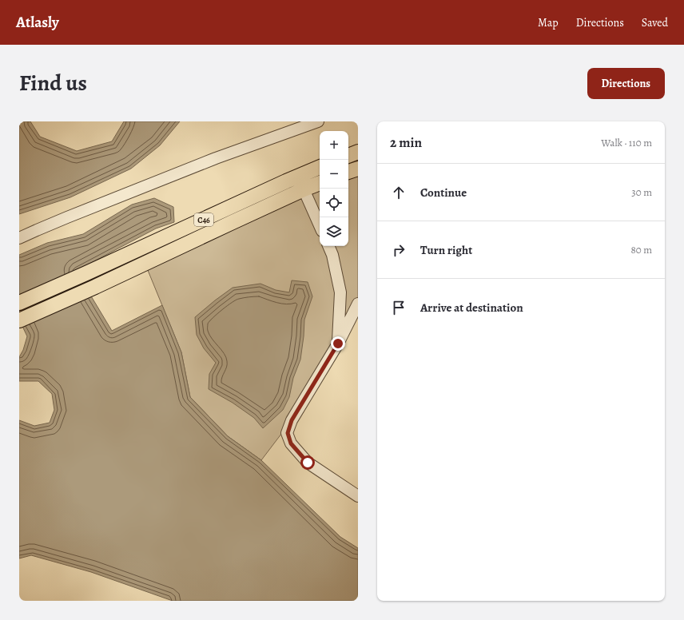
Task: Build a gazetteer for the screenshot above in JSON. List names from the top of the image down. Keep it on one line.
{"streets":{"main road":["C46"]},"page":{"header":"Atlasly","nav":["Map","Directions","Saved"],"title":"Find us","buttons":"Directions","heading":["2 min","Walk · 110 m"],"map_buttons":["+","−"],"list":[["Continue","30 m"],["Turn right","80 m"],"Arrive at destination"]}}
